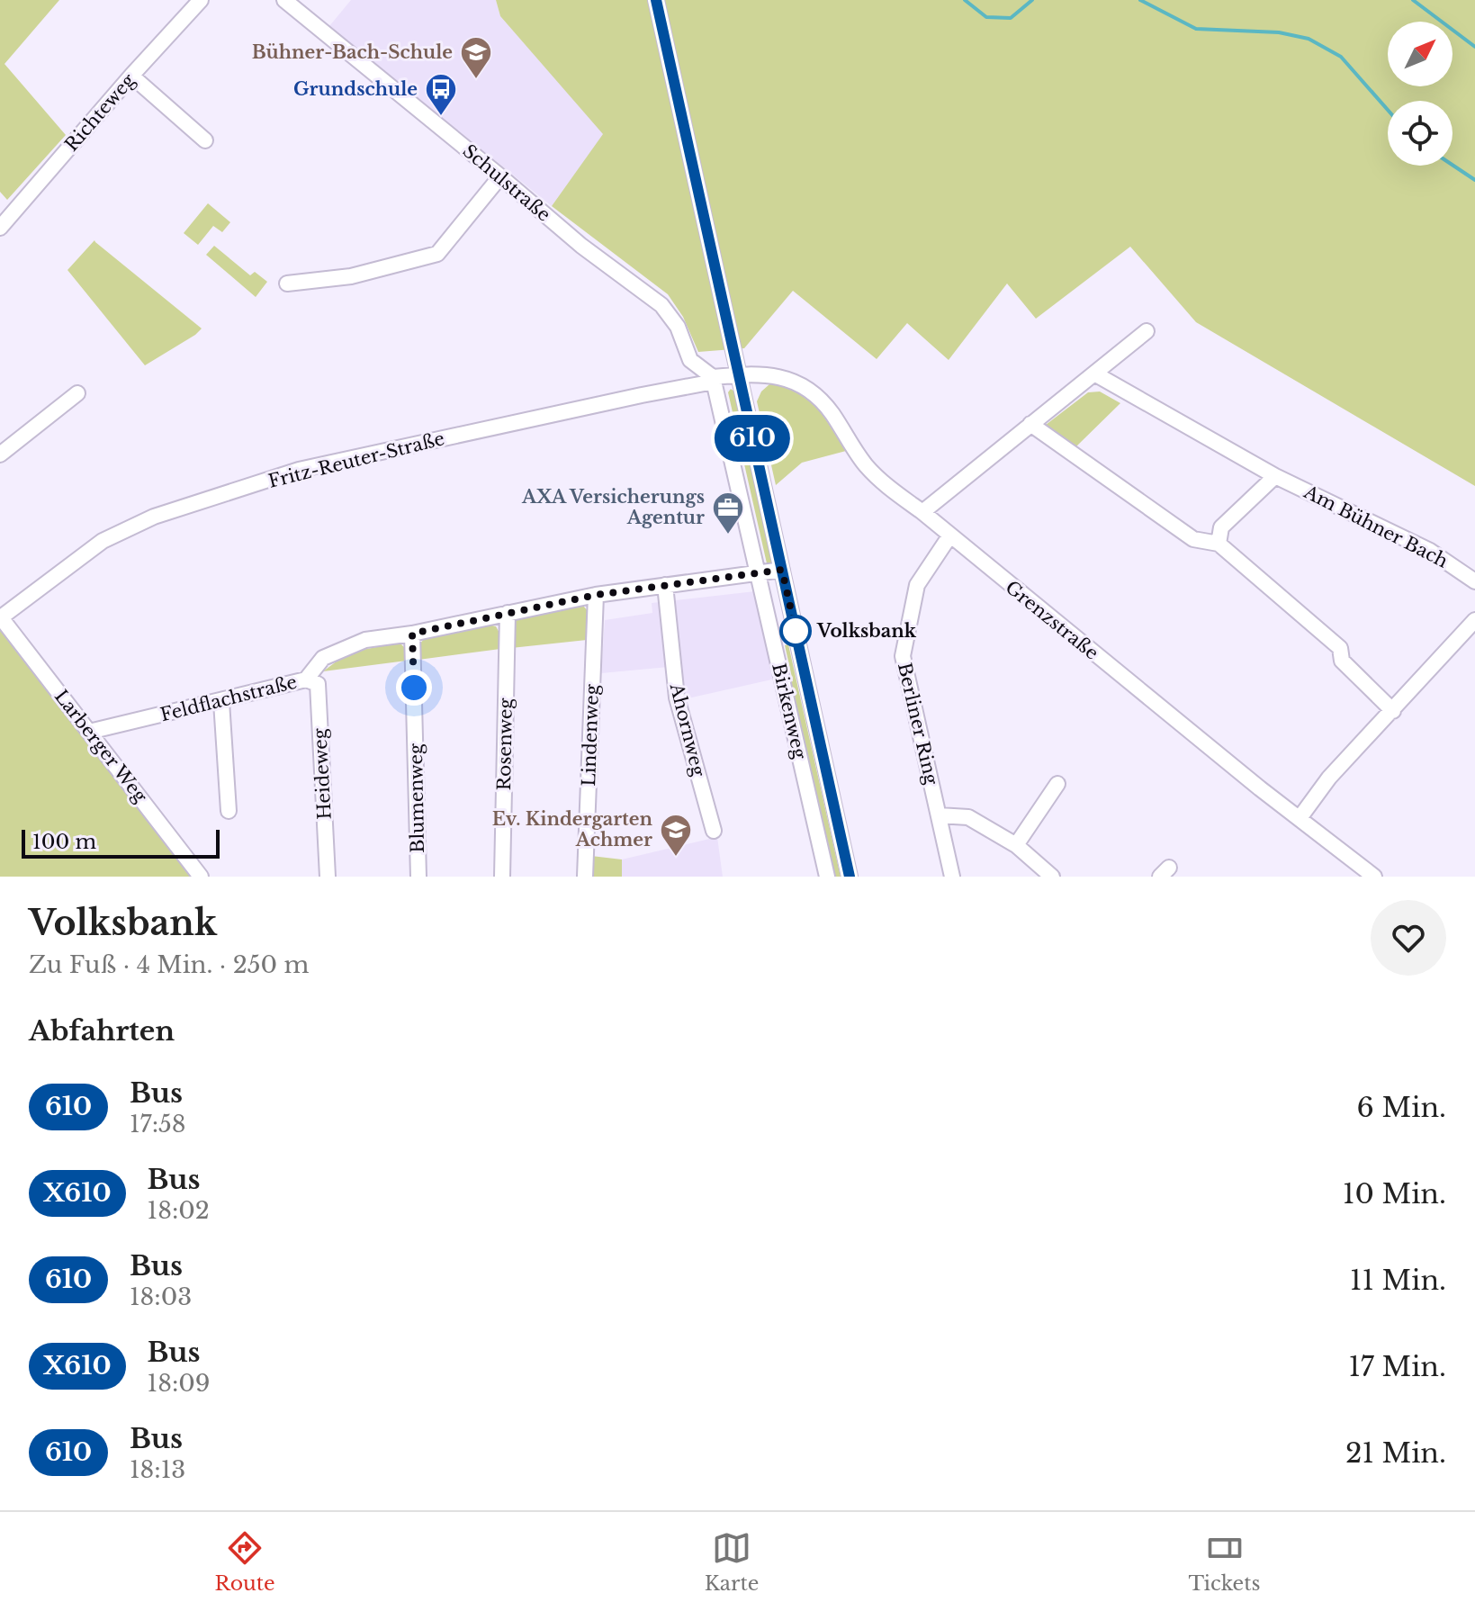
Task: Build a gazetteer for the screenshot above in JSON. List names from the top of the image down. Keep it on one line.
{"streets":{"street":["Richteweg","Schulstraße","Fritz-Reuter-Straße","Am Bühner Bach","Grenzstraße","Feldflachstraße","Birkenweg","Berliner Ring","Ahornweg","Lindenweg","Rosenweg","Larberger Weg","Heideweg","Blumenweg"]},"crossings":[["Schulstraße","Fritz-Reuter-Straße"],["Schulstraße","Birkenweg"],["Fritz-Reuter-Straße","Grenzstraße"],["Fritz-Reuter-Straße","Birkenweg"],["Fritz-Reuter-Straße","Larberger Weg"],["Grenzstraße","Berliner Ring"],["Feldflachstraße","Birkenweg"],["Feldflachstraße","Ahornweg"],["Feldflachstraße","Lindenweg"],["Feldflachstraße","Rosenweg"],["Feldflachstraße","Larberger Weg"],["Feldflachstraße","Heideweg"],["Feldflachstraße","Blumenweg"]],"places":{"school or university":["Bühner-Bach-Schule","Ev. Kindergarten Achmer"],"bus stop":["Grundschule"],"office":["AXA Versicherungs Agentur"],"other":["Volksbank"]},"lines":["bus line 610"],"scale_bar":"100 m","north":"top right","page":{"on_map":"610","scale":"100 m","heading":[["Volksbank","Zu Fuß · 4 Min. · 250 m"],"Abfahrten"],"list":[{"mark":"610","name":"Bus","note":"17:58","value":"6 Min."},{"mark":"X610","name":"Bus","note":"18:02","value":"10 Min."},{"mark":"610","name":"Bus","note":"18:03","value":"11 Min."},{"mark":"X610","name":"Bus","note":"18:09","value":"17 Min."},{"mark":"610","name":"Bus","note":"18:13","value":"21 Min."}],"tabs":["Route","Karte","Tickets"]}}
